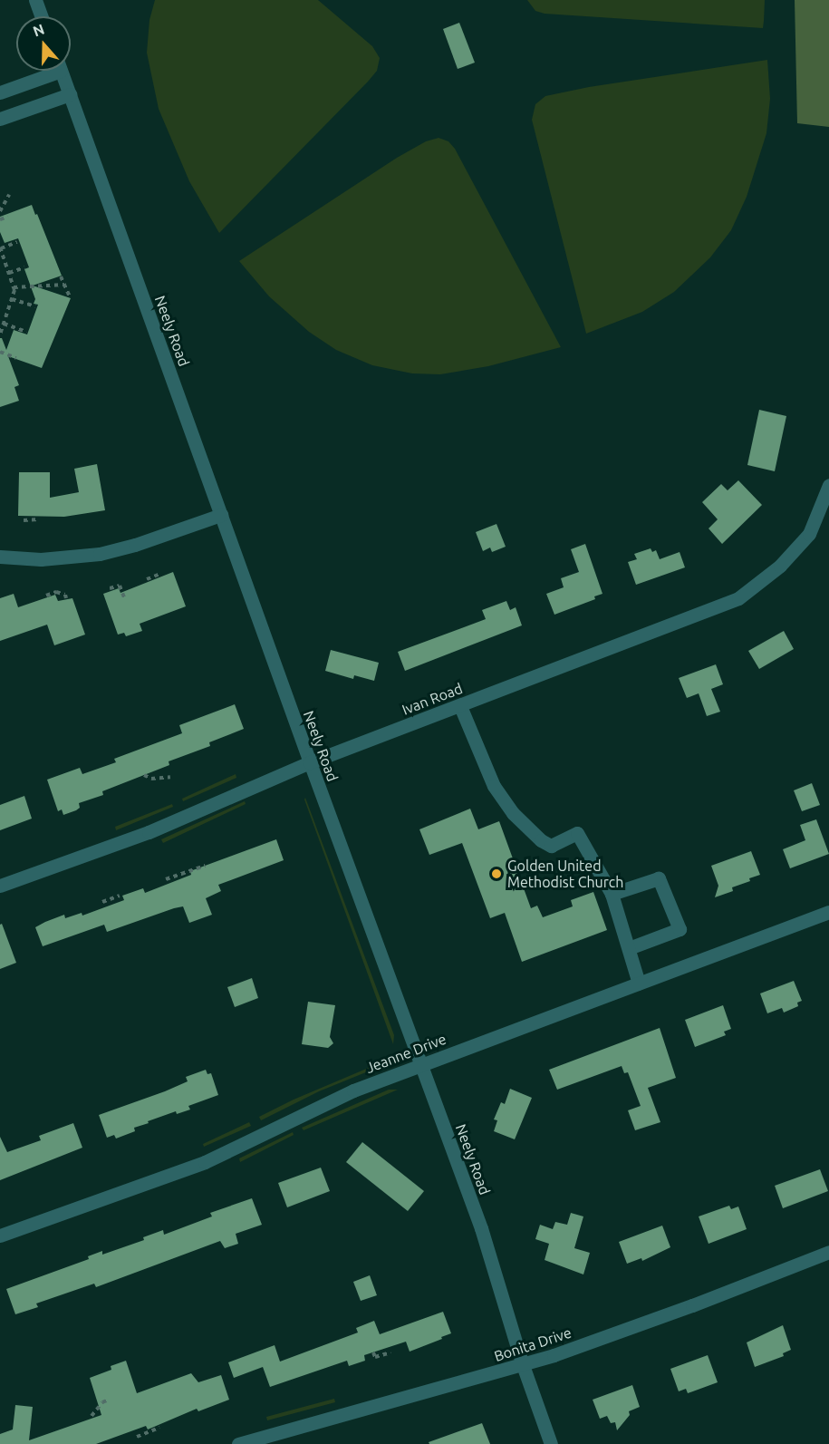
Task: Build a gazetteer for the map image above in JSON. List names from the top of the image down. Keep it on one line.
{"streets":{"street":["Neely Road","Ivan Road","Jeanne Drive","Bonita Drive"]},"crossings":[["Neely Road","Ivan Road"],["Neely Road","Jeanne Drive"],["Neely Road","Bonita Drive"]],"places":["Golden United Methodist Church"],"north":"top"}
